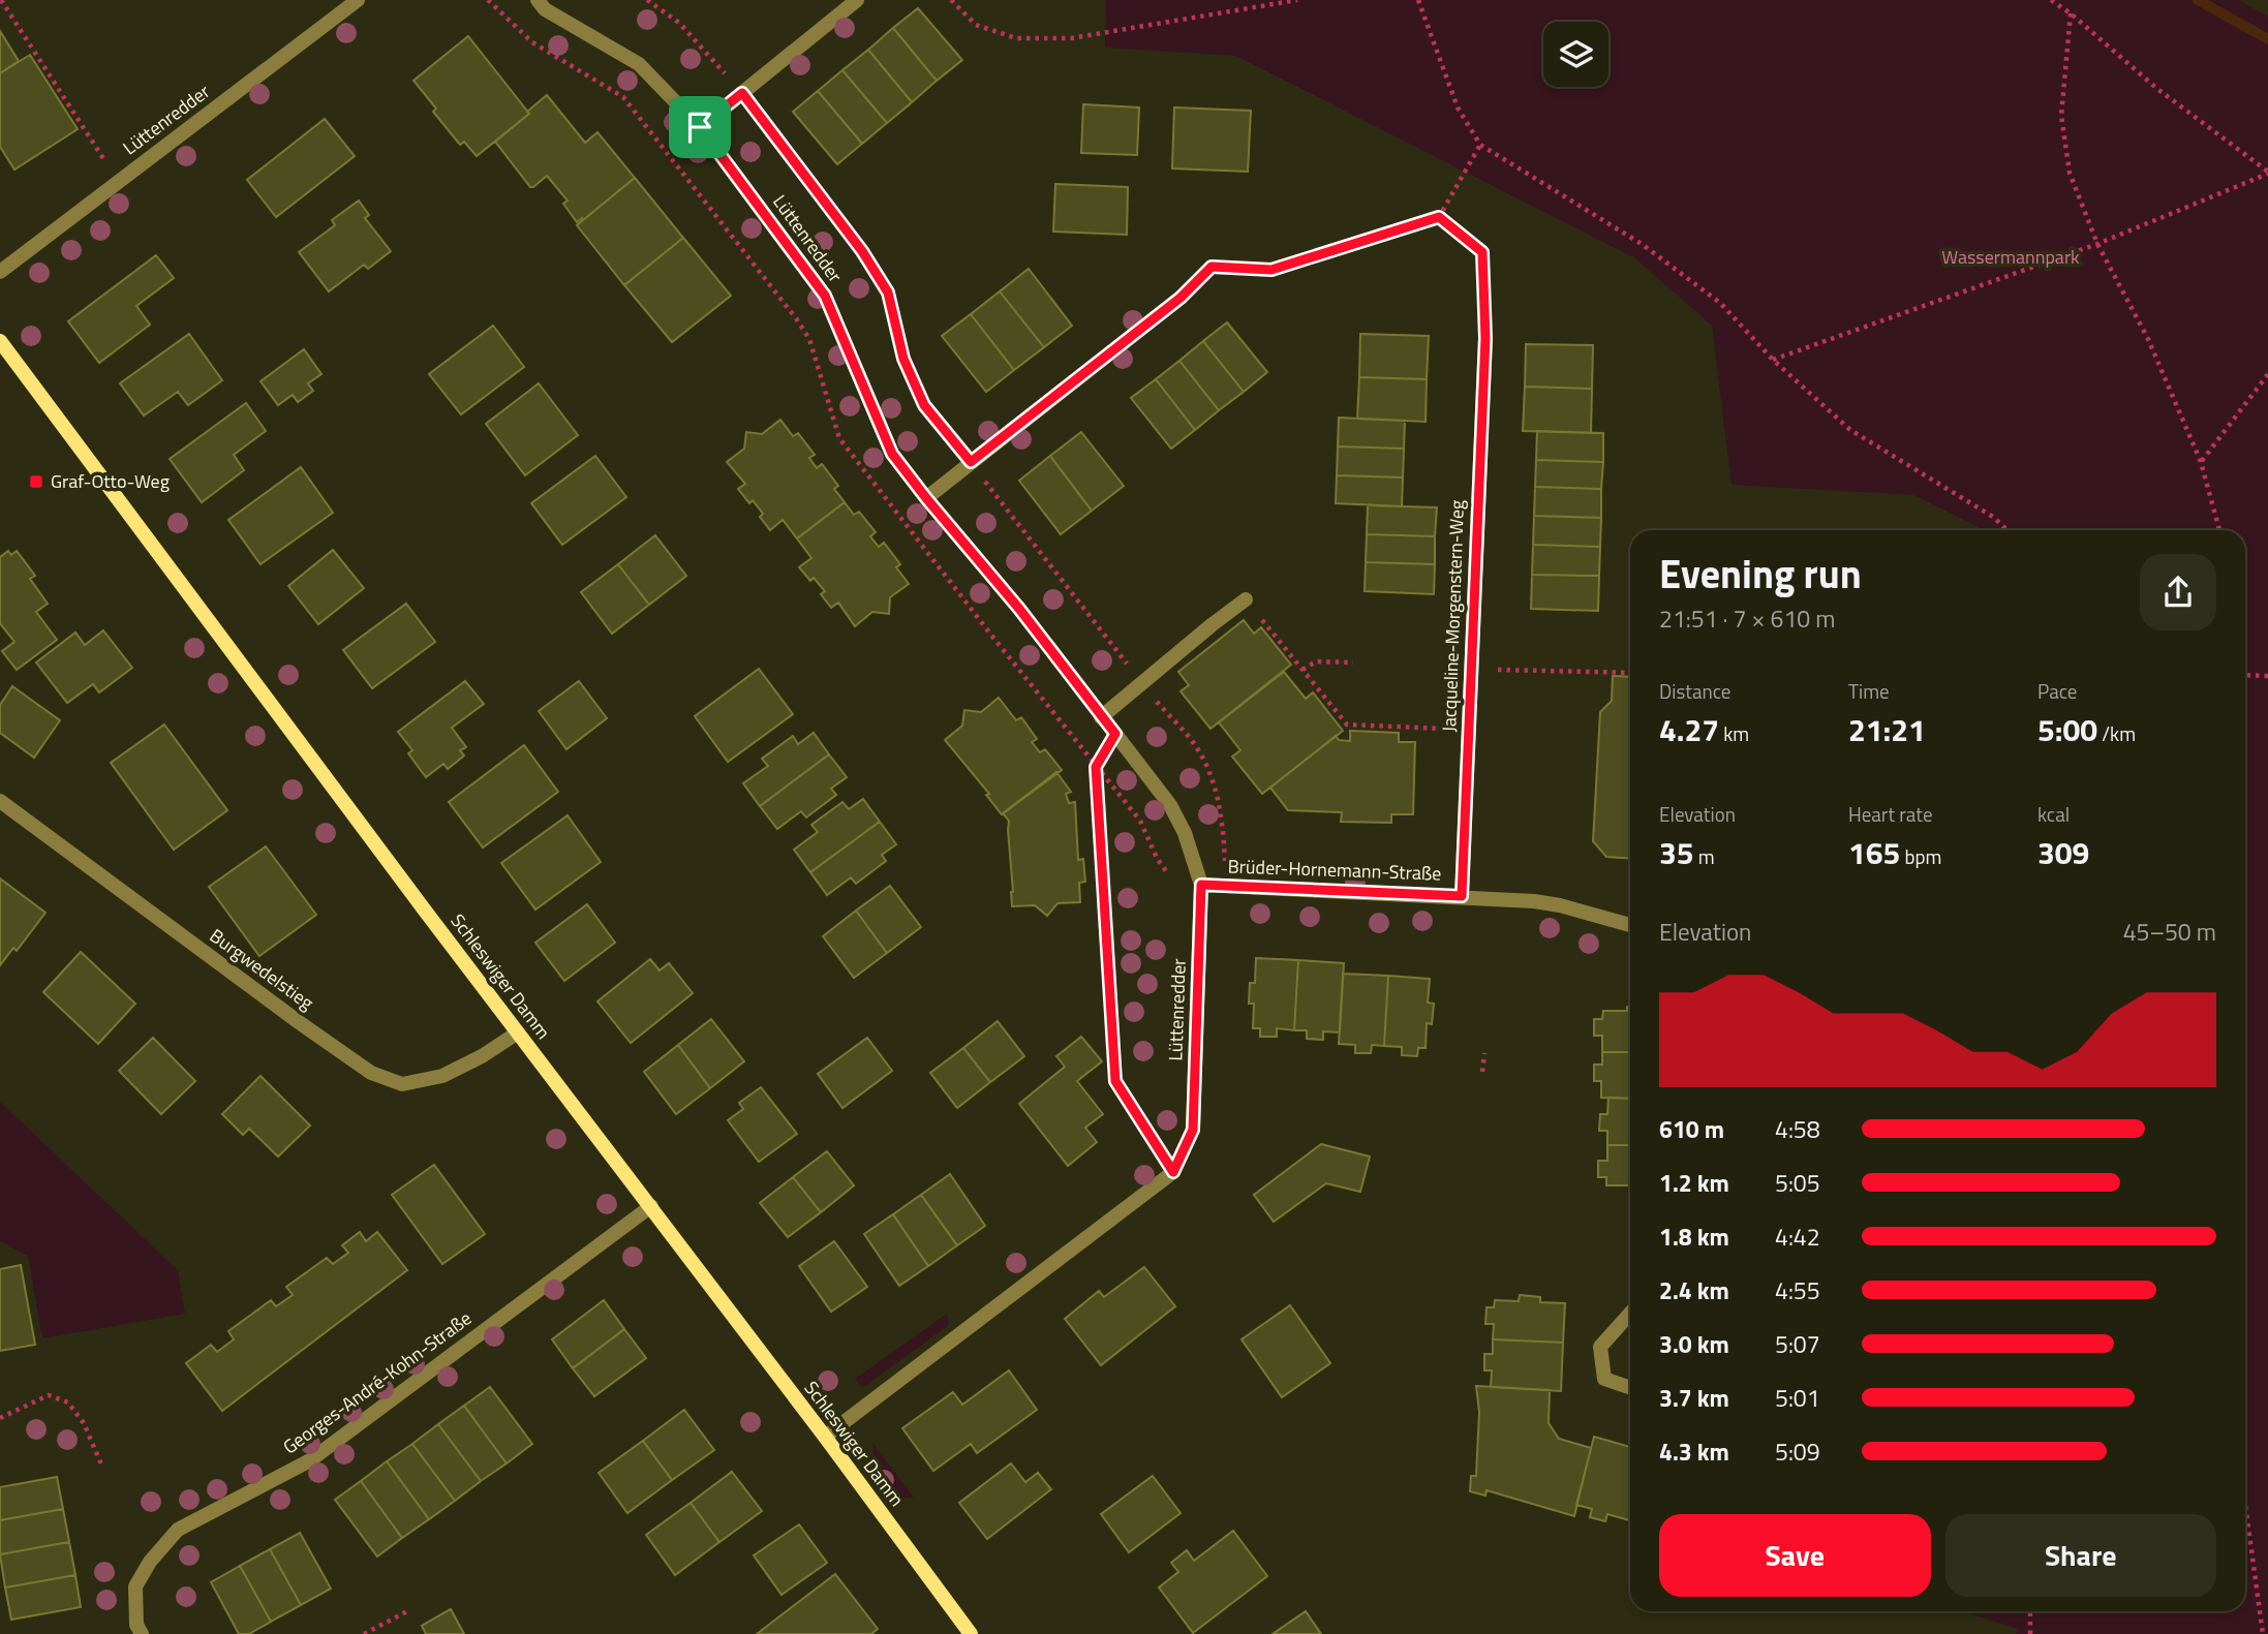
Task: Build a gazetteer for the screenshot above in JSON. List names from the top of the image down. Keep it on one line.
{"streets":{"main road":["Schleswiger Damm"],"street":["Lüttenredder","Jacqueline-Morgenstern-Weg","Brüder-Hornemann-Straße","Burgwedelstieg","Georges-André-Kohn-Straße"]},"crossings":[["Lüttenredder","Brüder-Hornemann-Straße"],["Lüttenredder","Schleswiger Damm"],["Jacqueline-Morgenstern-Weg","Brüder-Hornemann-Straße"],["Burgwedelstieg","Schleswiger Damm"],["Schleswiger Damm","Georges-André-Kohn-Straße"]],"parks":["Wassermannpark"],"places":{"transit":["Graf-Otto-Weg"]},"page":{"heading":["Evening run","21:51 · 7 × 610 m"],"stats":[["Distance","4.27 km"],["Time","21:21"],["Pace","5:00 /km"],["Elevation","35 m"],["Heart rate","165 bpm"],["kcal","309"]],"chart":["Elevation","45–50 m"],"list":[{"name":"610 m","note":"4:58"},{"name":"1.2 km","note":"5:05"},{"name":"1.8 km","note":"4:42"},{"name":"2.4 km","note":"4:55"},{"name":"3.0 km","note":"5:07"},{"name":"3.7 km","note":"5:01"},{"name":"4.3 km","note":"5:09"}],"buttons":["Save","Share"]}}
